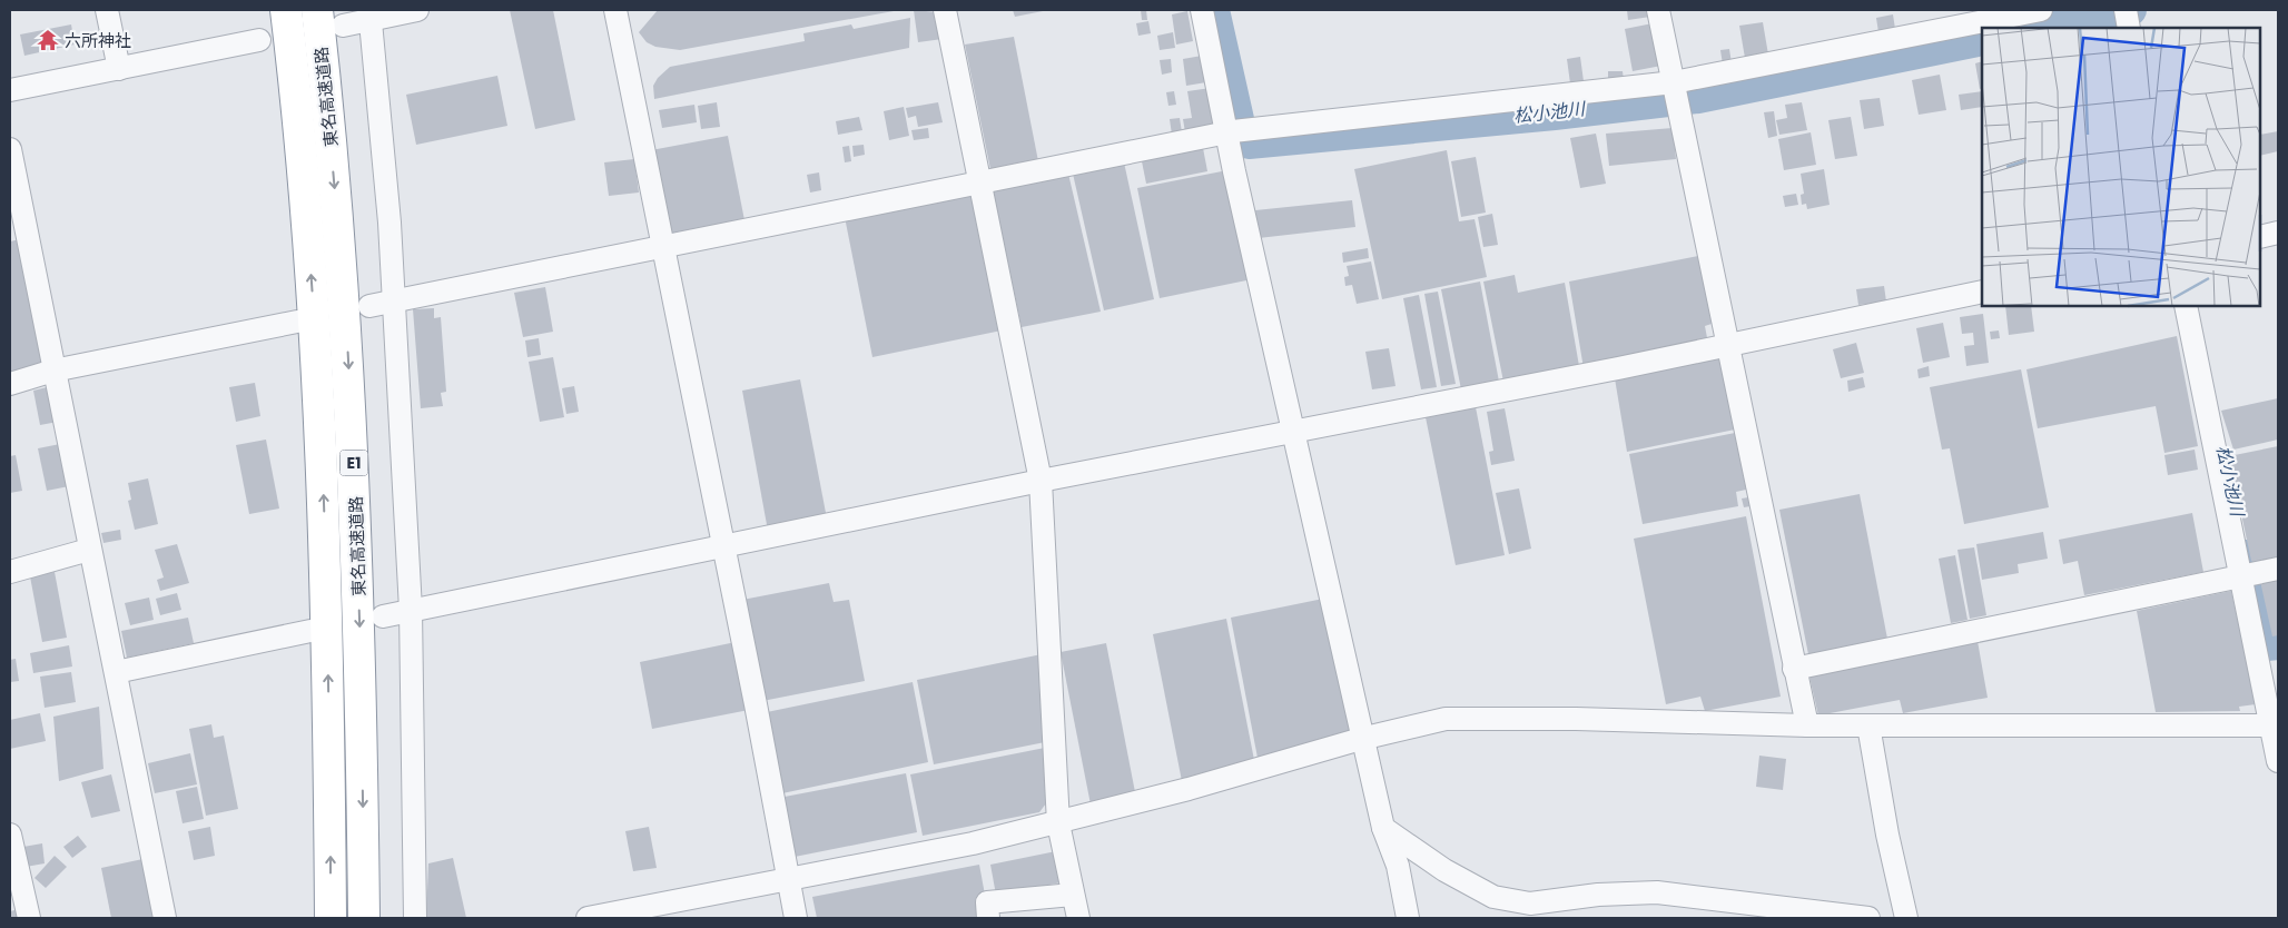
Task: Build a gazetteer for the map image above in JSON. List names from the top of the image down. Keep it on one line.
{"streets":{"highway":["東名高速道路","E1"]},"water":["松小池川"],"places":{"temple":["六所神社"]}}
